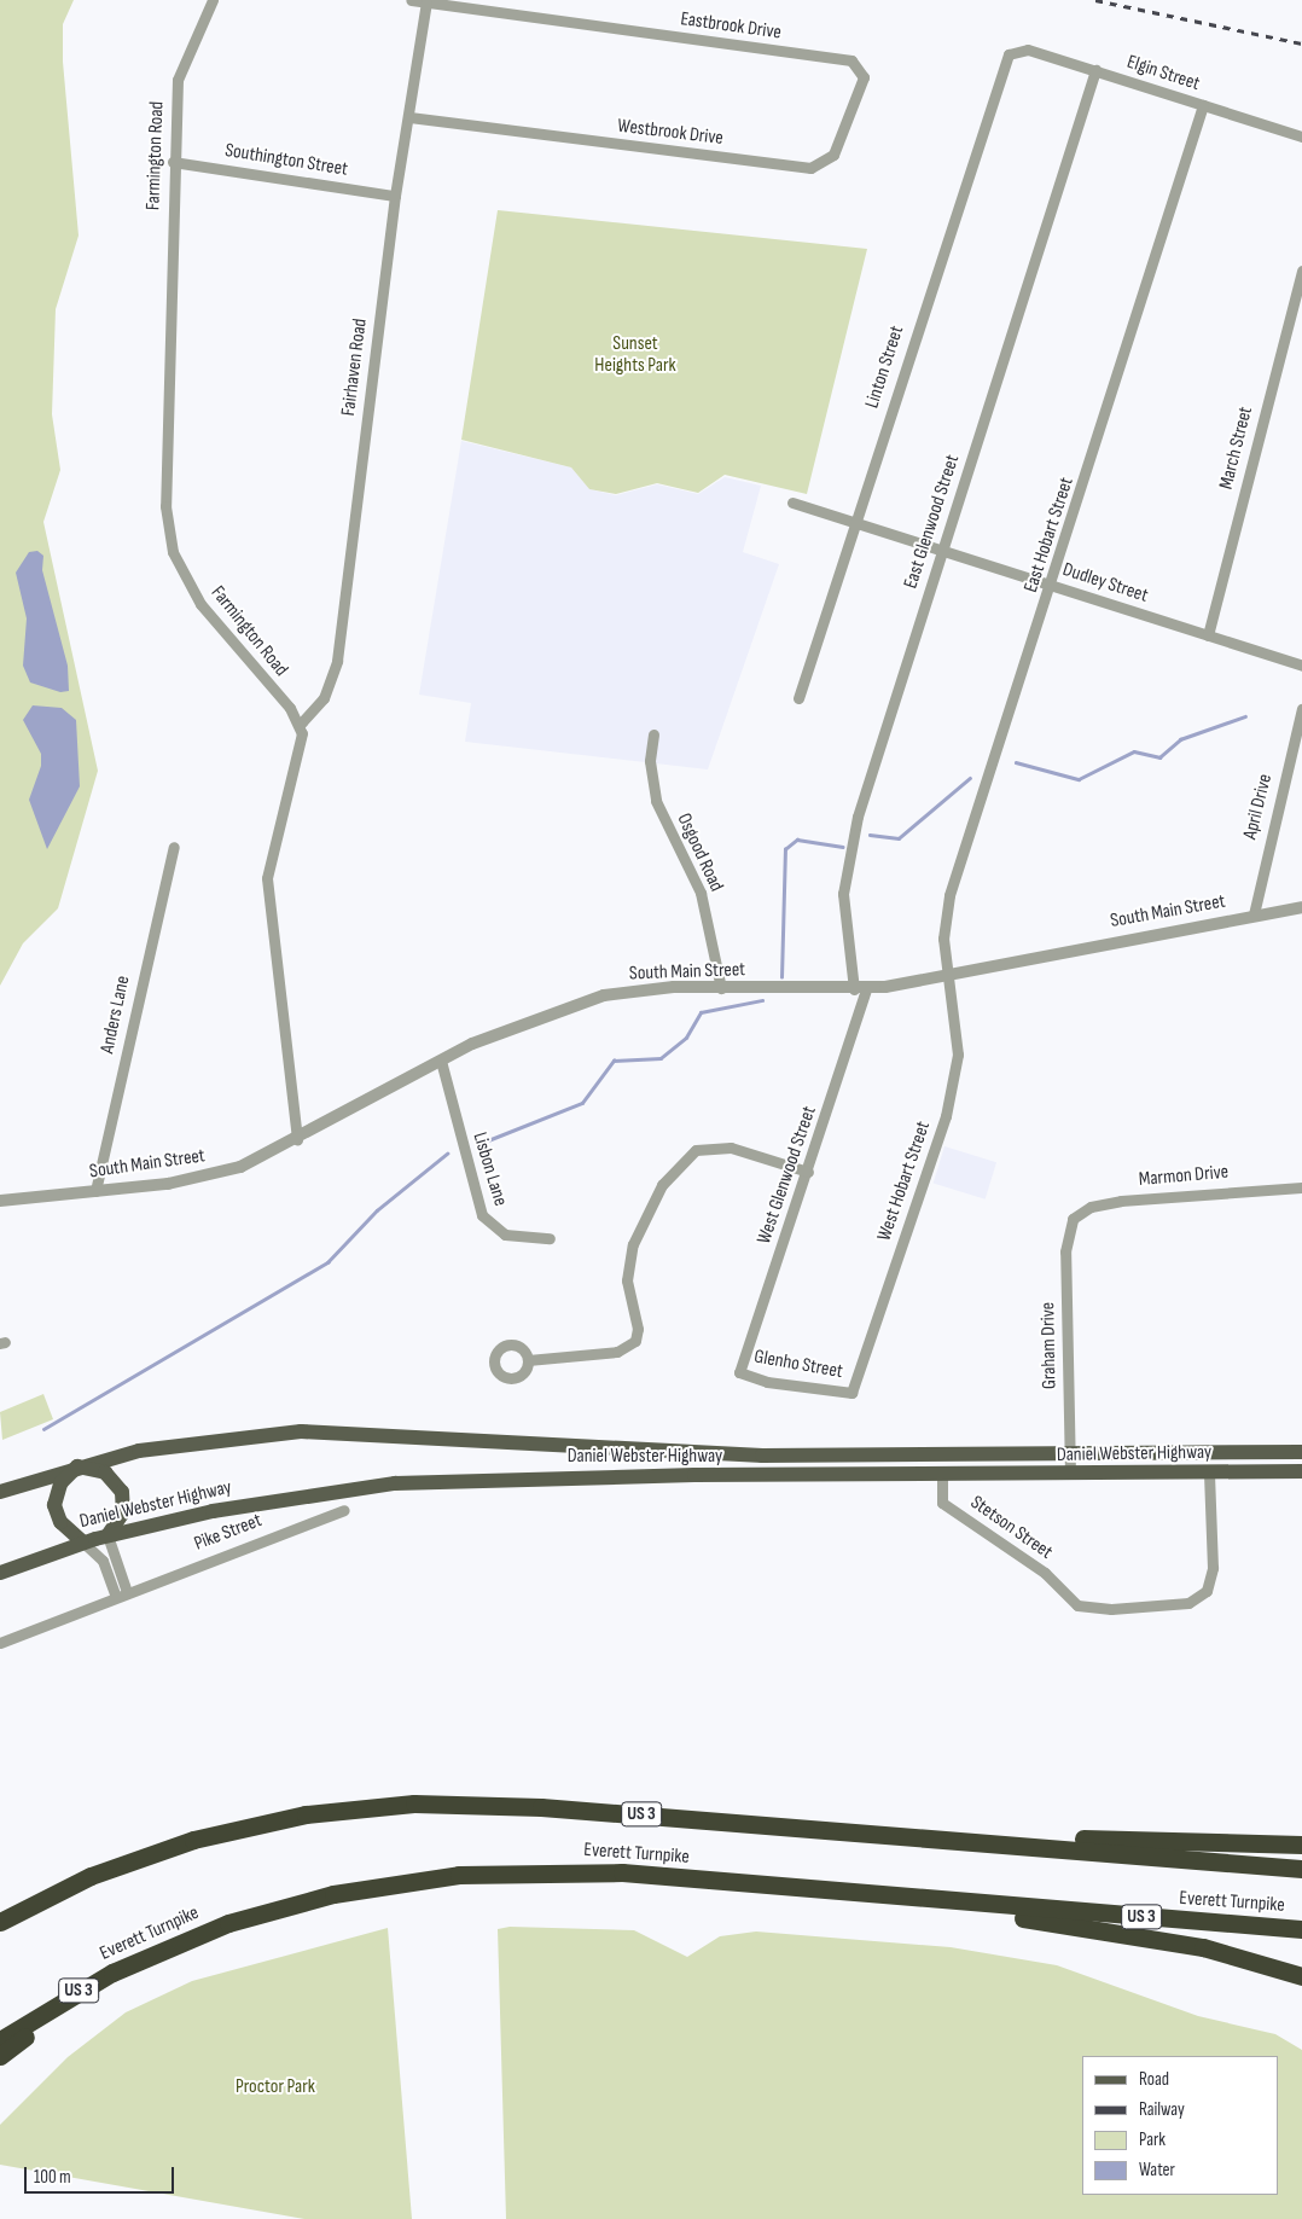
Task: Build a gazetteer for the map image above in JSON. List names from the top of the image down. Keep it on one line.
{"streets":{"highway":["US 3","Everett Turnpike"],"main road":["Daniel Webster Highway"],"street":["Eastbrook Drive","Elgin Street","Westbrook Drive","Farmington Road","Southington Street","Fairhaven Road","Linton Street","March Street","East Glenwood Street","East Hobart Street","Dudley Street","April Drive","Osgood Road","South Main Street","Anders Lane","Lisbon Lane","West Glenwood Street","Marmon Drive","West Hobart Street","Graham Drive","Glenho Street","Stetson Street","Pike Street"]},"crossings":[["Eastbrook Drive","Westbrook Drive"],["Eastbrook Drive","Fairhaven Road"],["Elgin Street","Linton Street"],["Elgin Street","East Glenwood Street"],["Elgin Street","East Hobart Street"],["Westbrook Drive","Fairhaven Road"],["Farmington Road","Southington Street"],["Farmington Road","Fairhaven Road"],["Southington Street","Fairhaven Road"],["Linton Street","Dudley Street"],["March Street","Dudley Street"],["East Glenwood Street","Dudley Street"],["East Glenwood Street","South Main Street"],["East Glenwood Street","West Glenwood Street"],["East Hobart Street","Dudley Street"],["East Hobart Street","South Main Street"],["East Hobart Street","West Hobart Street"],["April Drive","South Main Street"],["Osgood Road","South Main Street"],["South Main Street","Anders Lane"],["South Main Street","Lisbon Lane"],["South Main Street","West Glenwood Street"],["South Main Street","West Hobart Street"],["West Glenwood Street","Glenho Street"],["Marmon Drive","Graham Drive"],["West Hobart Street","Glenho Street"],["Graham Drive","Daniel Webster Highway"],["Daniel Webster Highway","Stetson Street"]],"parks":["Sunset Heights Park","Proctor Park"],"legend":["Road","Railway","Park","Water"],"scale_bar":"100 m"}
